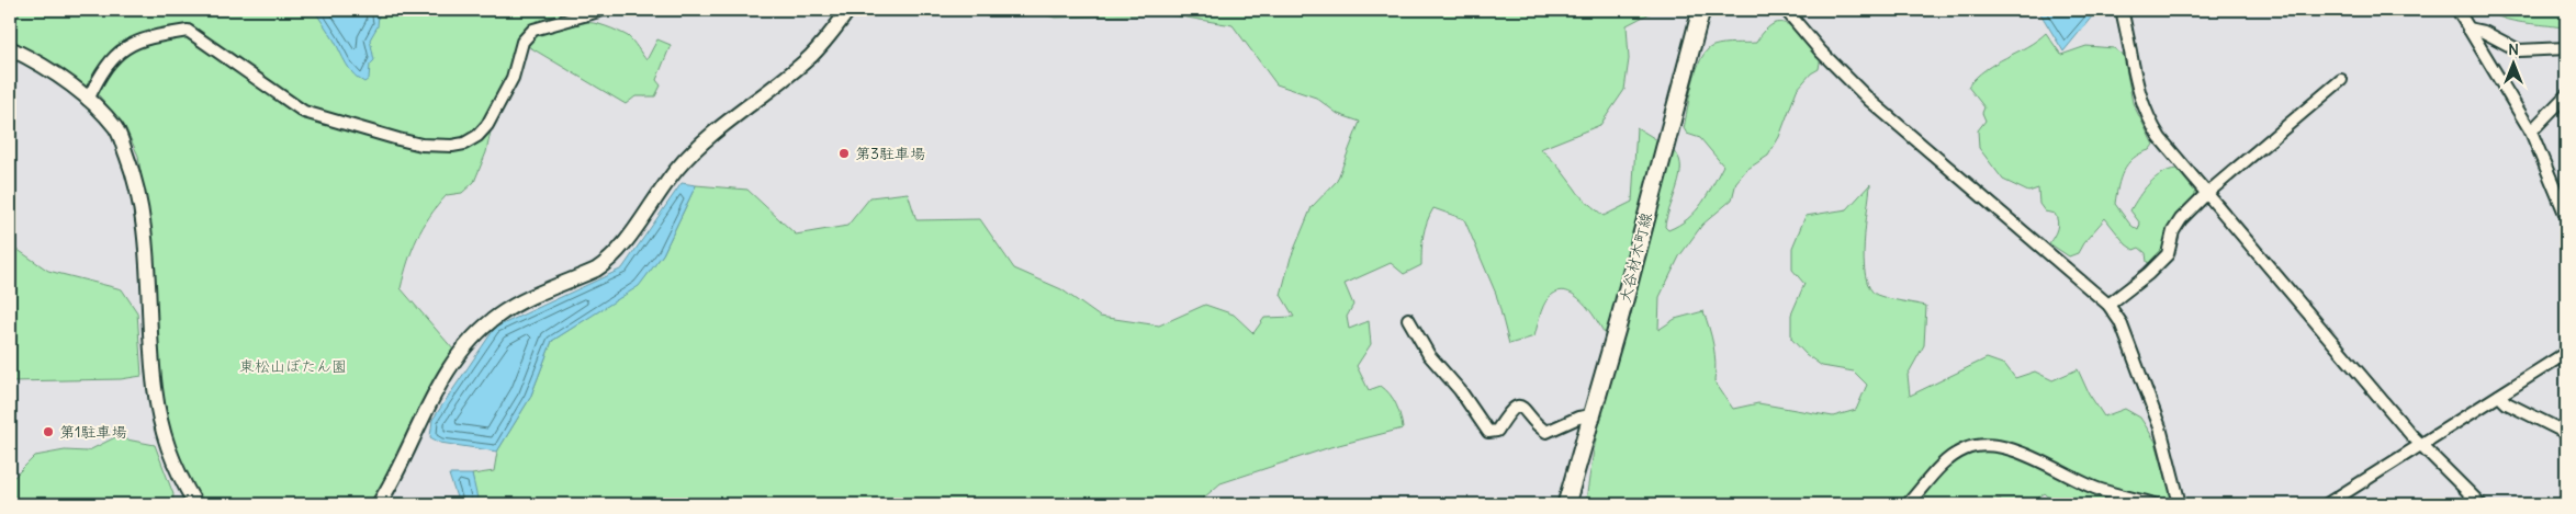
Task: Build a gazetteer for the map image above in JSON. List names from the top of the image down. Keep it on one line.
{"streets":{"main road":["大谷材木町線"]},"parks":["東松山ぼたん園"],"places":["第3駐車場","第1駐車場"],"north":"top"}
